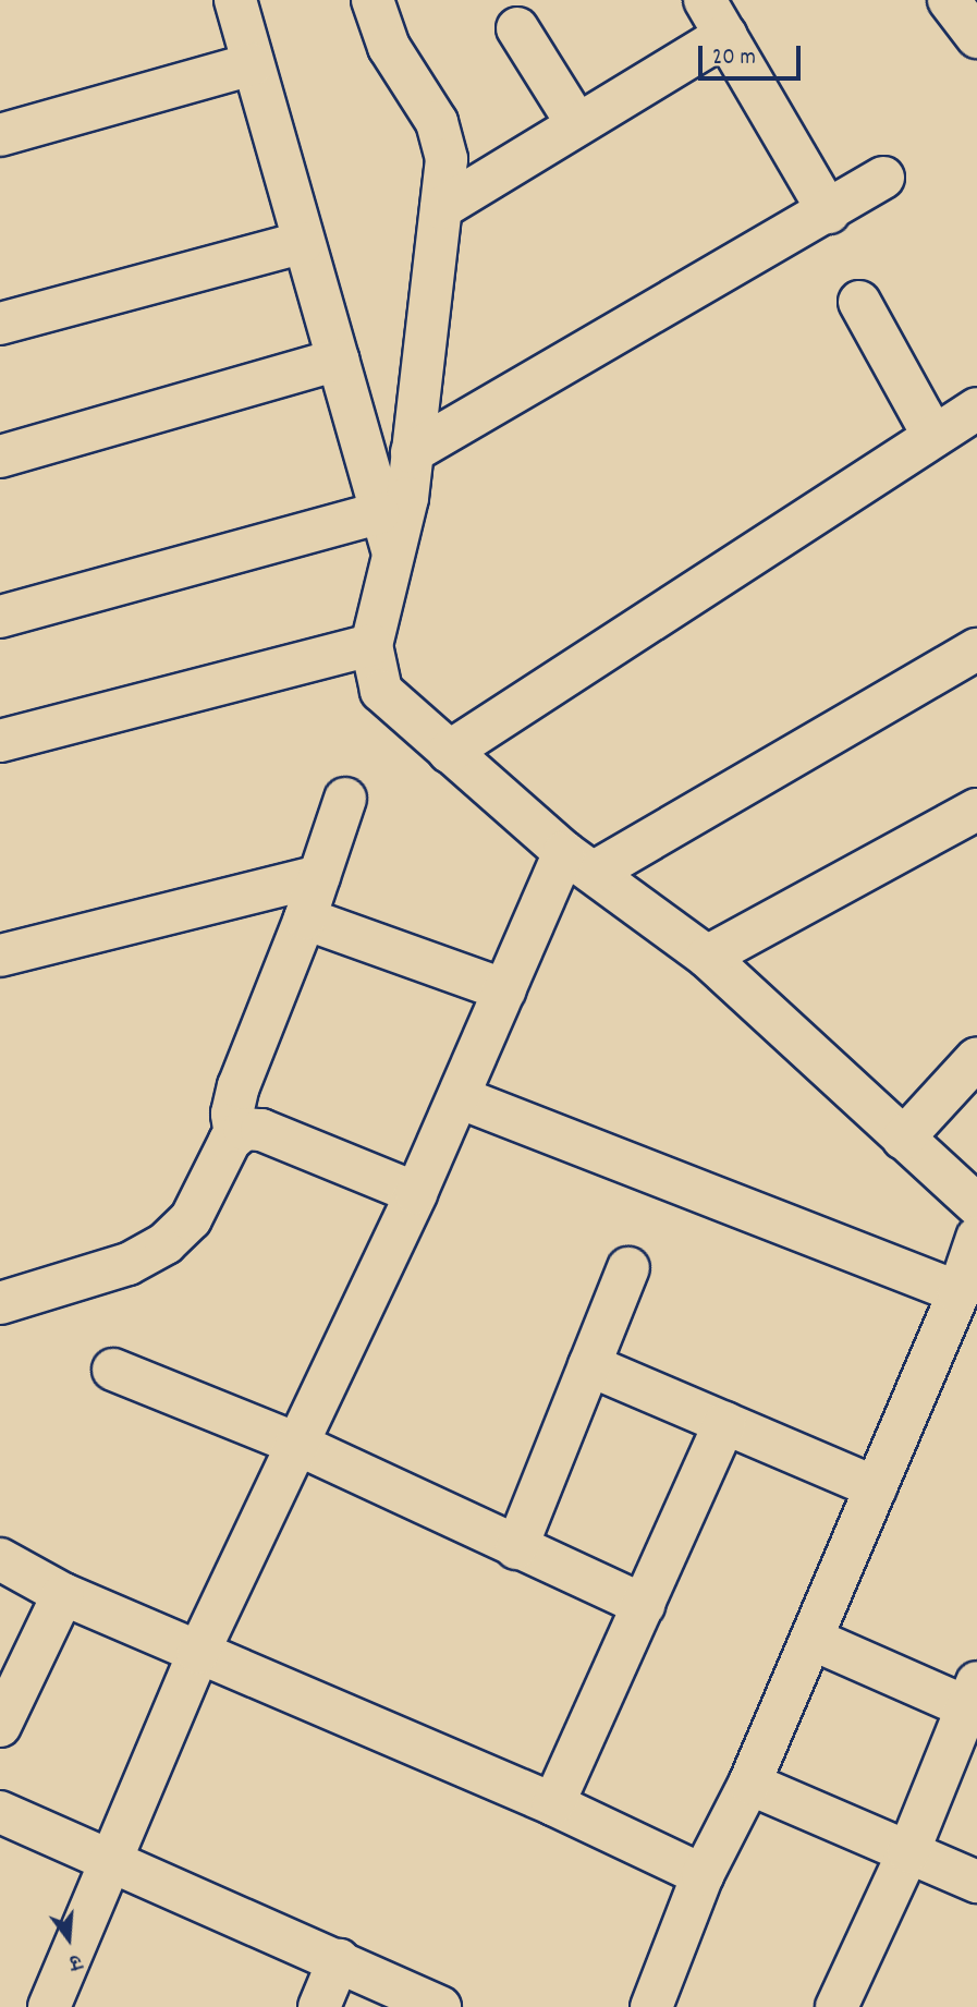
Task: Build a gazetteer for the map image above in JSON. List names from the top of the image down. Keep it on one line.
{"scale_bar":"20 m","north":"bottom"}
